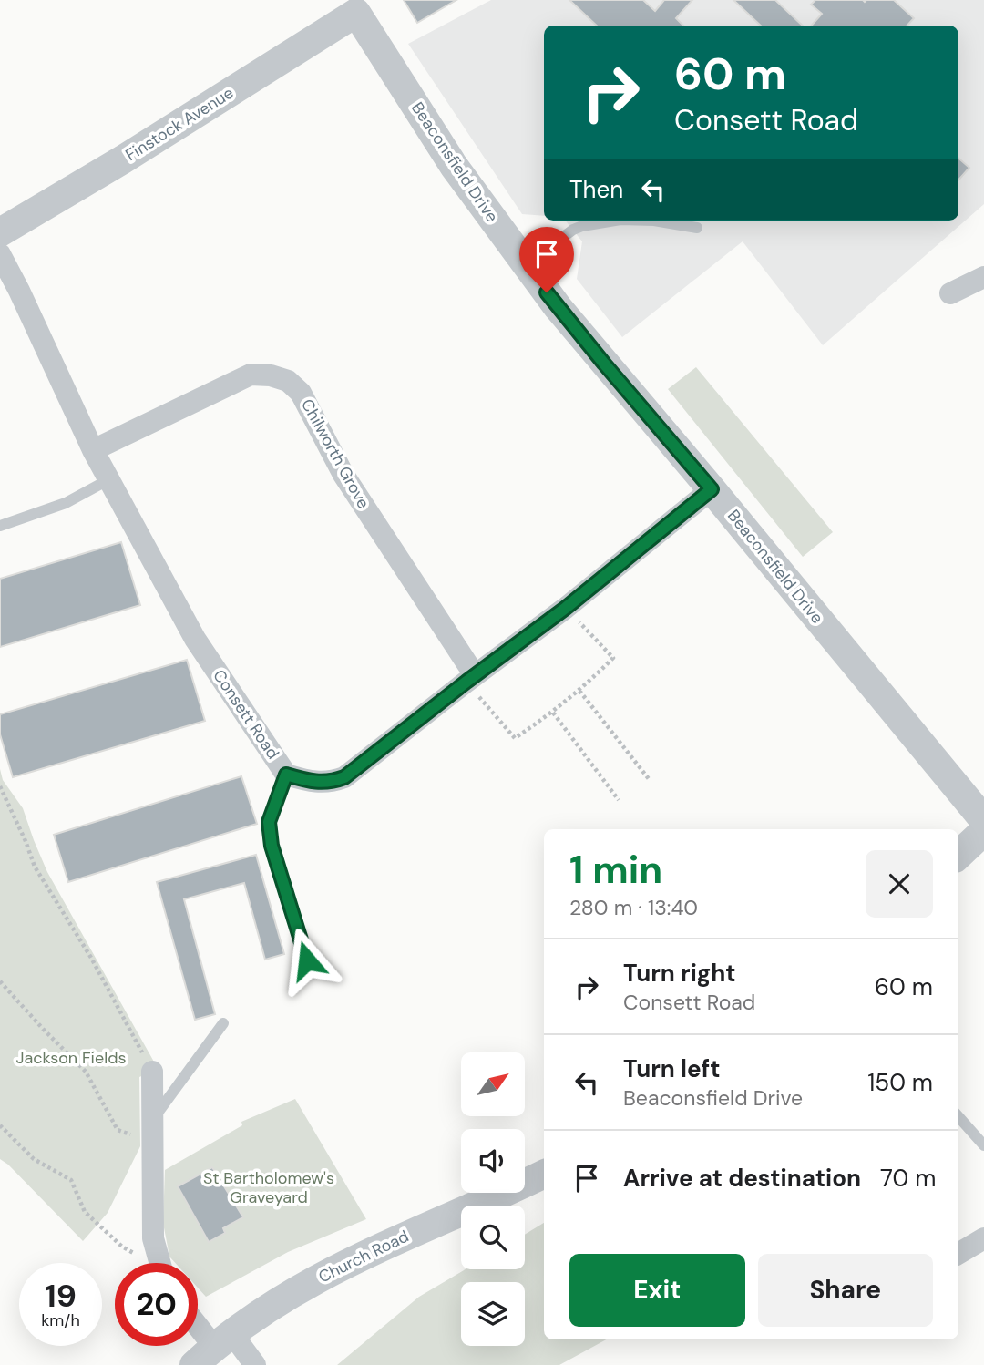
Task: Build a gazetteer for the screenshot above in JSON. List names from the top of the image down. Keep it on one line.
{"streets":{"street":["Finstock Avenue","Beaconsfield Drive","Chilworth Grove","Consett Road","Church Road"]},"crossings":[["Finstock Avenue","Beaconsfield Drive"],["Beaconsfield Drive","Consett Road"],["Chilworth Grove","Consett Road"]],"parks":["Jackson Fields","St Bartholomew's Graveyard"],"north":"top right","page":{"turn":["60 m","Consett Road"],"then":"Then","heading":["1 min","280 m · 13:40"],"list":[{"name":"Turn right","note":"Consett Road","value":"60 m"},{"name":"Turn left","note":"Beaconsfield Drive","value":"150 m"},{"name":"Arrive at destination","value":"70 m"}],"buttons":["Exit","Share"],"speed":"19 km/h","limit":"20"}}
